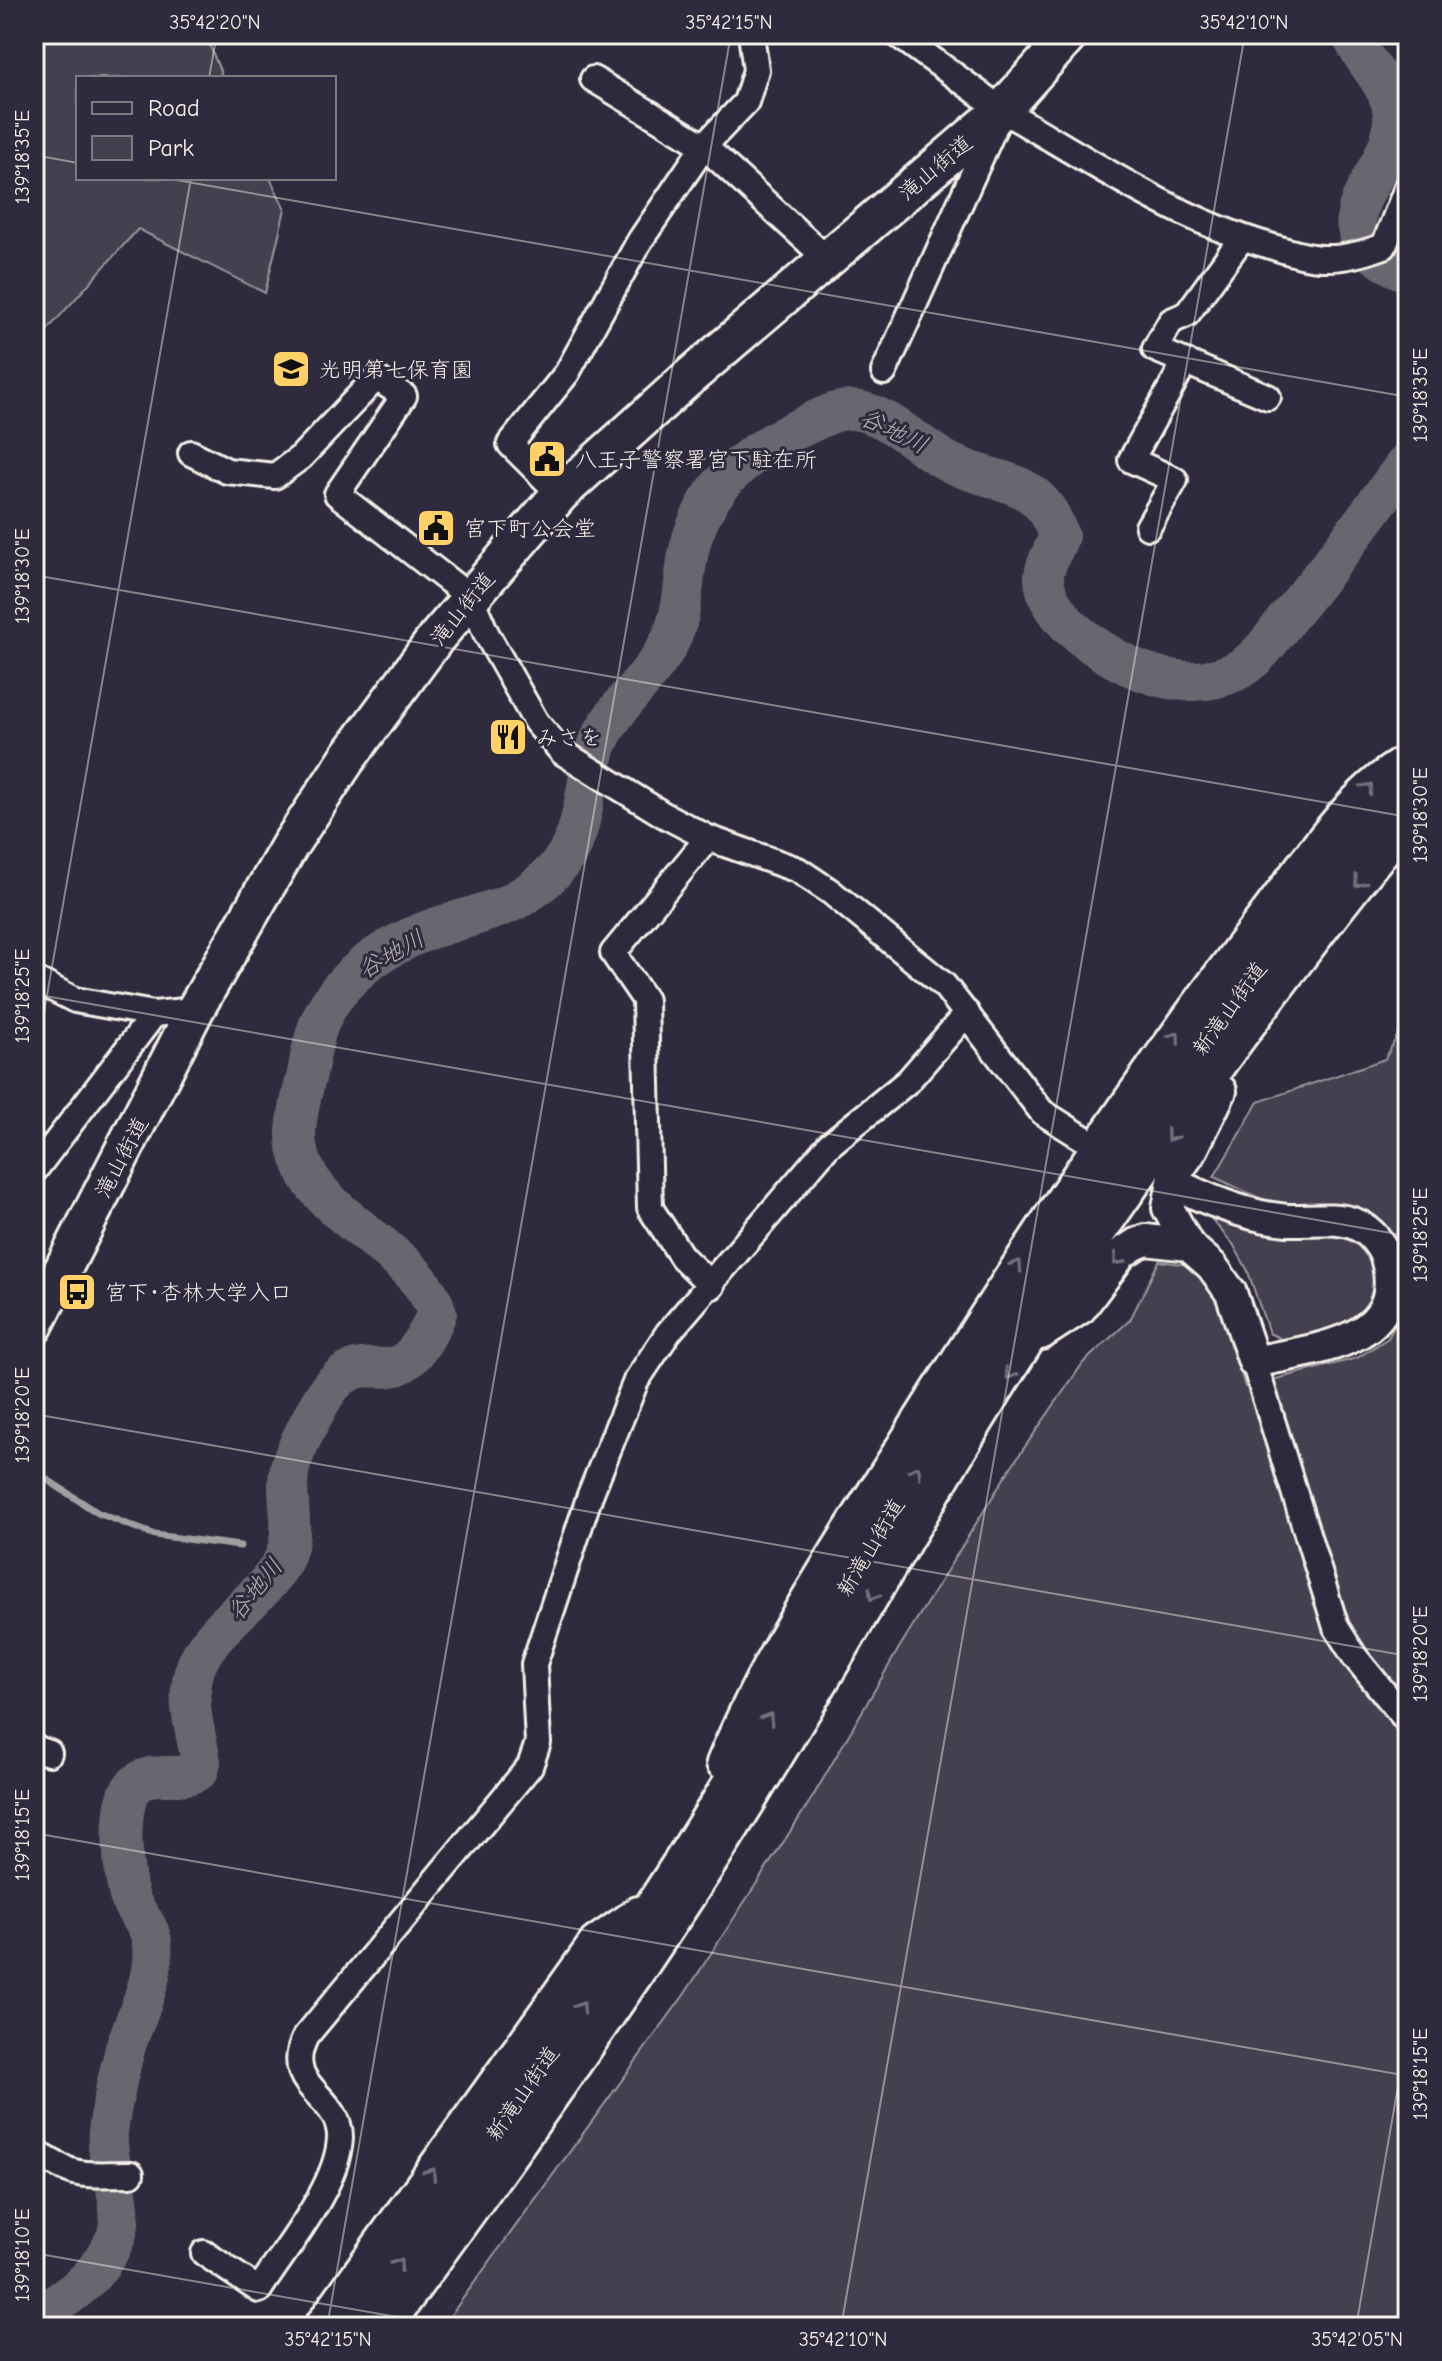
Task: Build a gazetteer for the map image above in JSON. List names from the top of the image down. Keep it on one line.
{"streets":{"highway":["滝山街道"],"main road":["新滝山街道"]},"water":["谷地川"],"places":{"school or university":["光明第七保育園"],"public building":["八王子警察署宮下駐在所","宮下町公会堂"],"restaurant":["みさを"],"bus stop":["宮下･杏林大学入口"]},"legend":["Road","Park"],"coordinates":["35°42'20\"N","35°42'15\"N","35°42'10\"N","139°18'35\"E","139°18'30\"E","139°18'25\"E","139°18'20\"E","139°18'15\"E","139°18'10\"E","35°42'05\"N"]}
